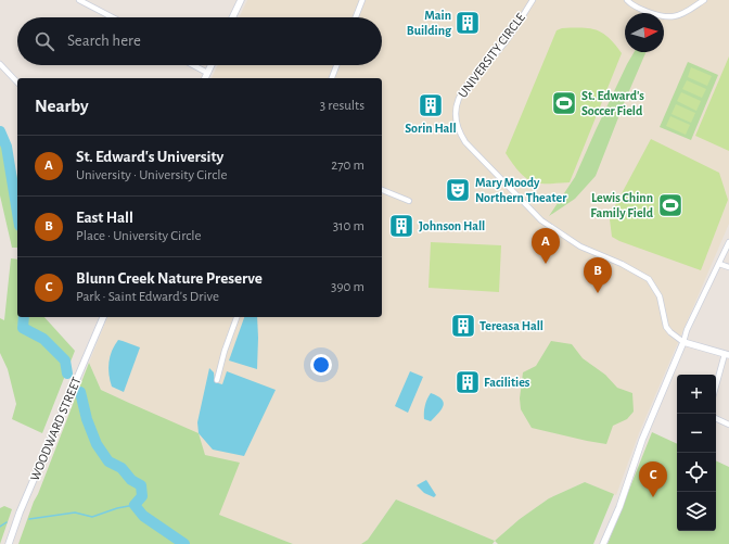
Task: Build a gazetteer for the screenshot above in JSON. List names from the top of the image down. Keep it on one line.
{"streets":{"street":["UNIVERSITY CIRCLE","WOODWARD STREET"]},"places":{"building":["Main Building","Sorin Hall","Johnson Hall","Tereasa Hall","Facilities"],"sports":["St. Edward's Soccer Field","Lewis Chinn Family Field"],"theatre":["Mary Moody Northern Theater"]},"north":"right","page":{"search":"Search here","heading":["Nearby","3 results"],"list":[{"mark":"A","name":"St. Edward's University","note":"University · University Circle","value":"270 m"},{"mark":"B","name":"East Hall","note":"Place · University Circle","value":"310 m"},{"mark":"C","name":"Blunn Creek Nature Preserve","note":"Park · Saint Edward's Drive","value":"390 m"}],"pins":["A","B","C"],"map_buttons":["+","−"]}}
